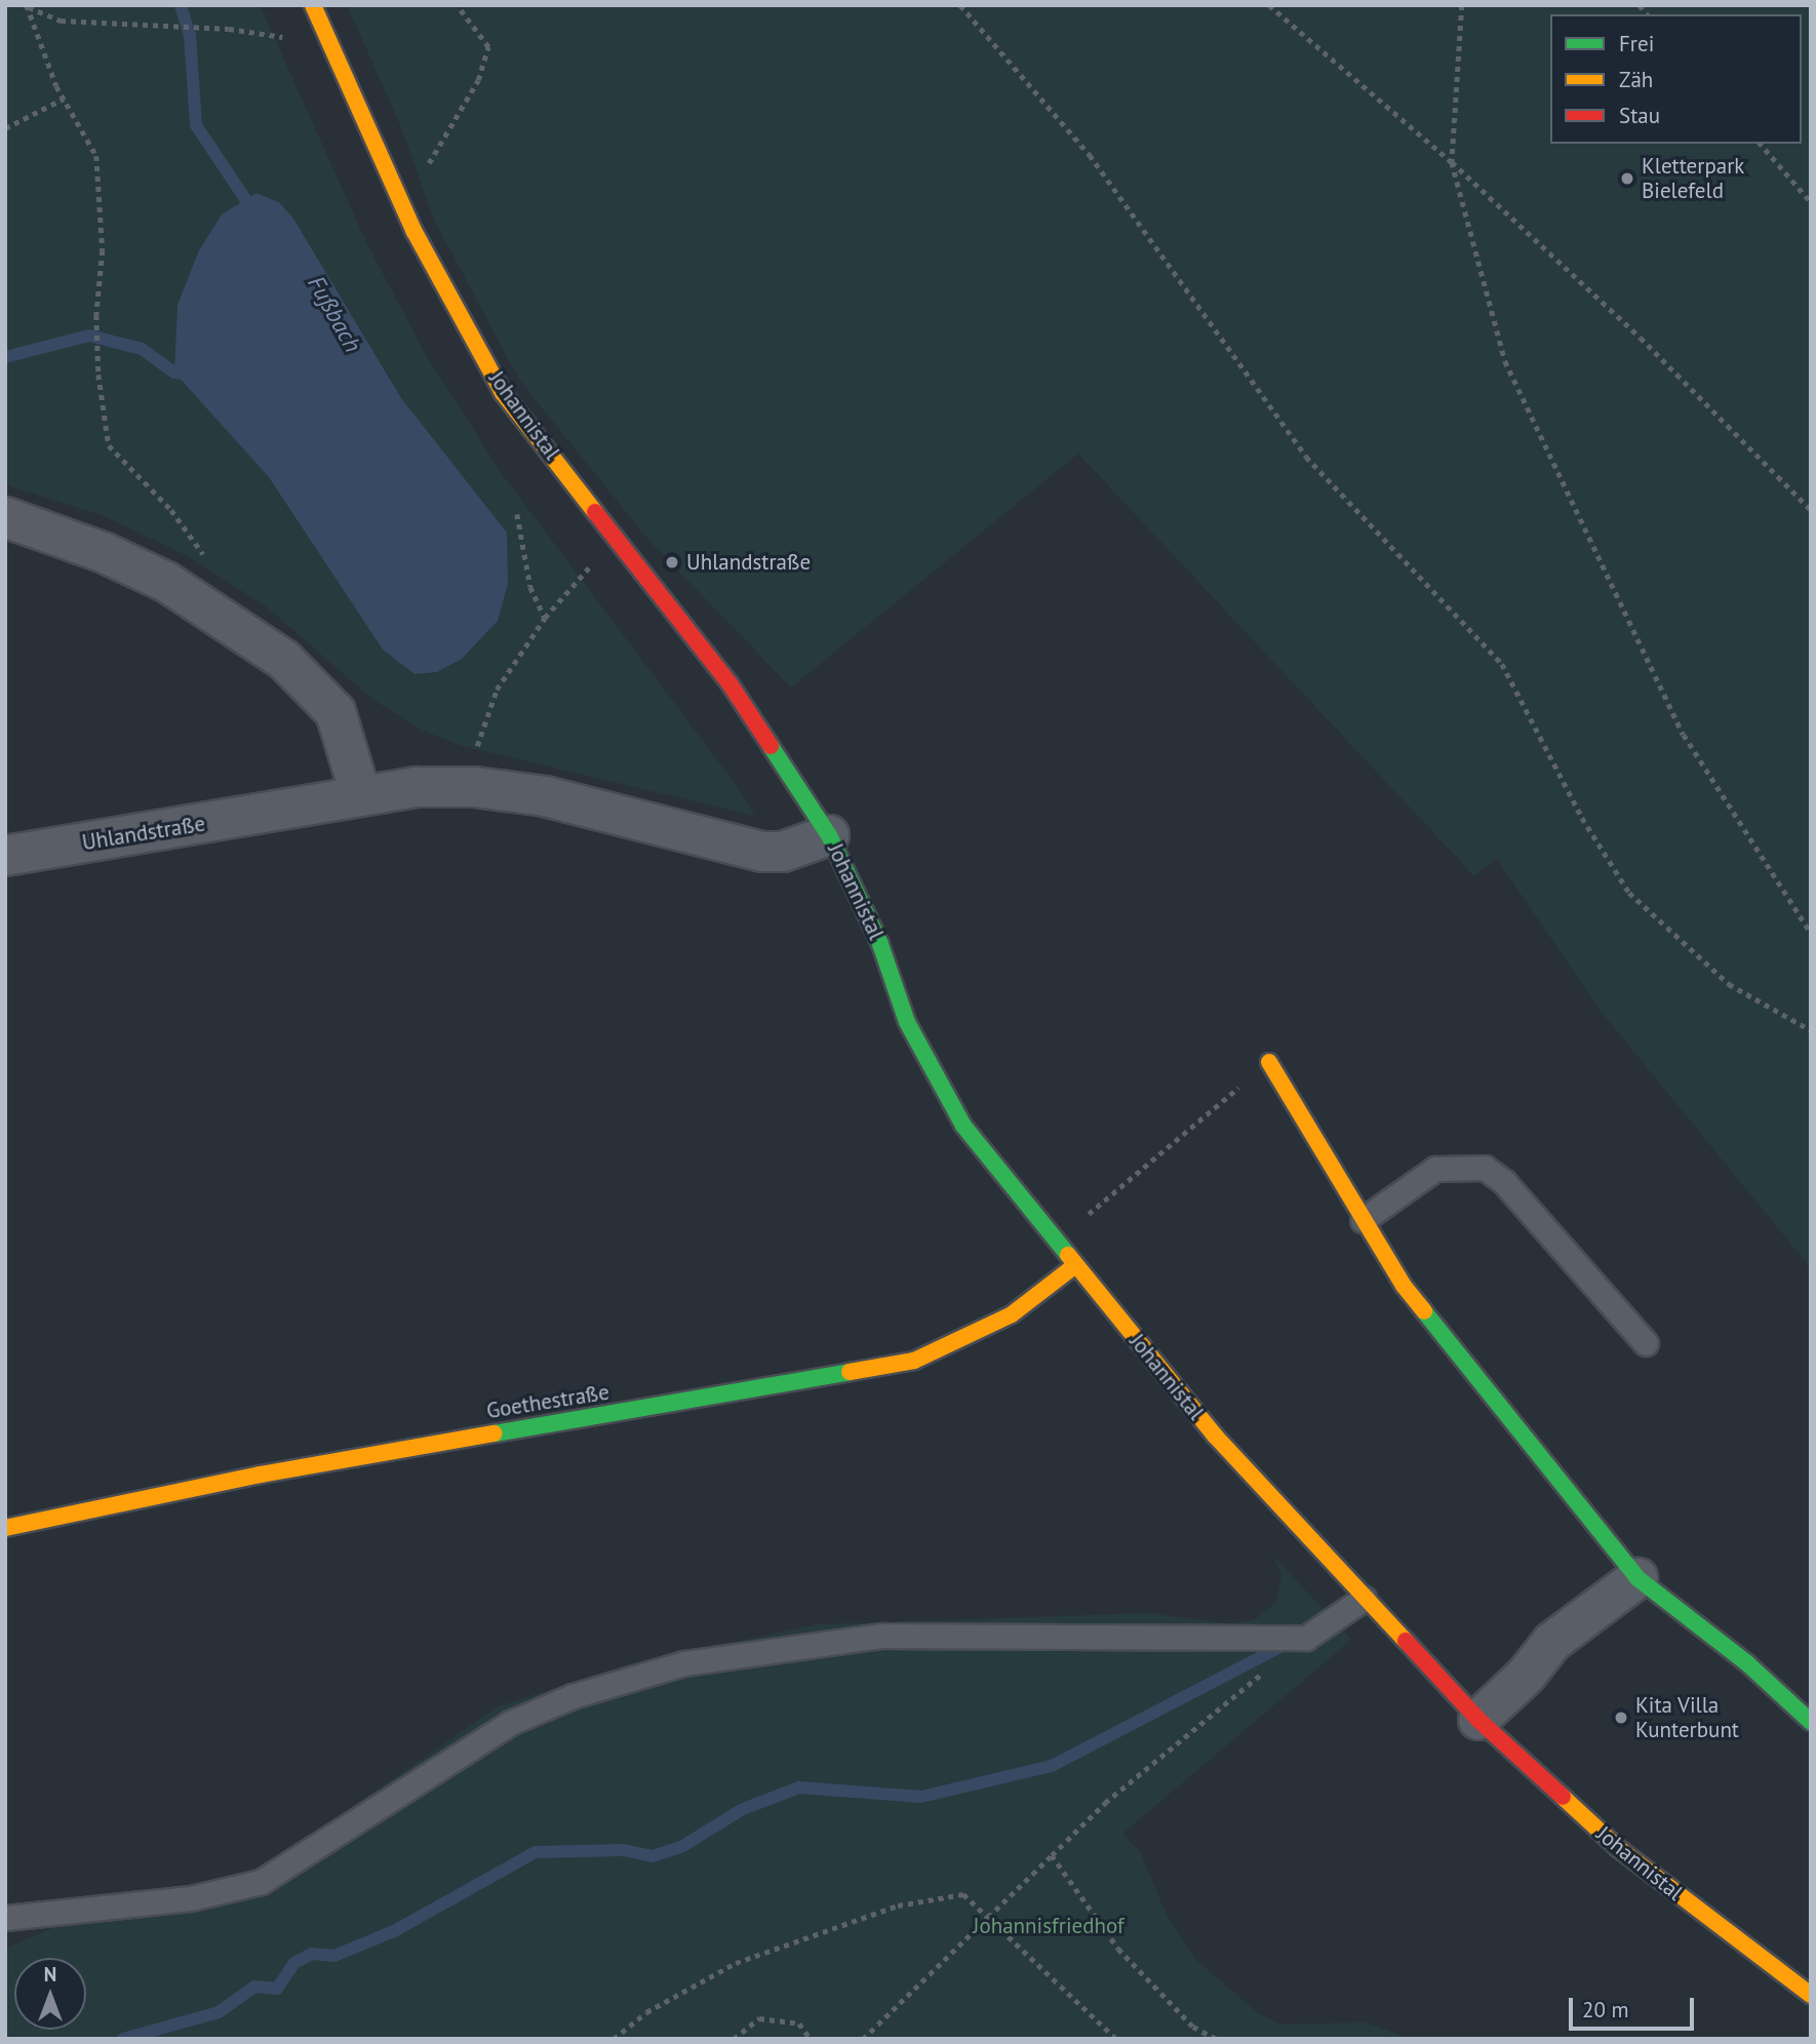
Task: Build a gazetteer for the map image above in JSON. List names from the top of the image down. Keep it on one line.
{"streets":{"main road":["Johannistal","Goethestraße"],"street":["Uhlandstraße"]},"crossings":[["Johannistal","Uhlandstraße"],["Johannistal","Goethestraße"]],"water":["Fußbach"],"parks":["Johannisfriedhof"],"places":["Kletterpark Bielefeld","Uhlandstraße","Kita Villa Kunterbunt"],"legend":["Frei","Zäh","Stau"],"scale_bar":"20 m","north":"top"}
